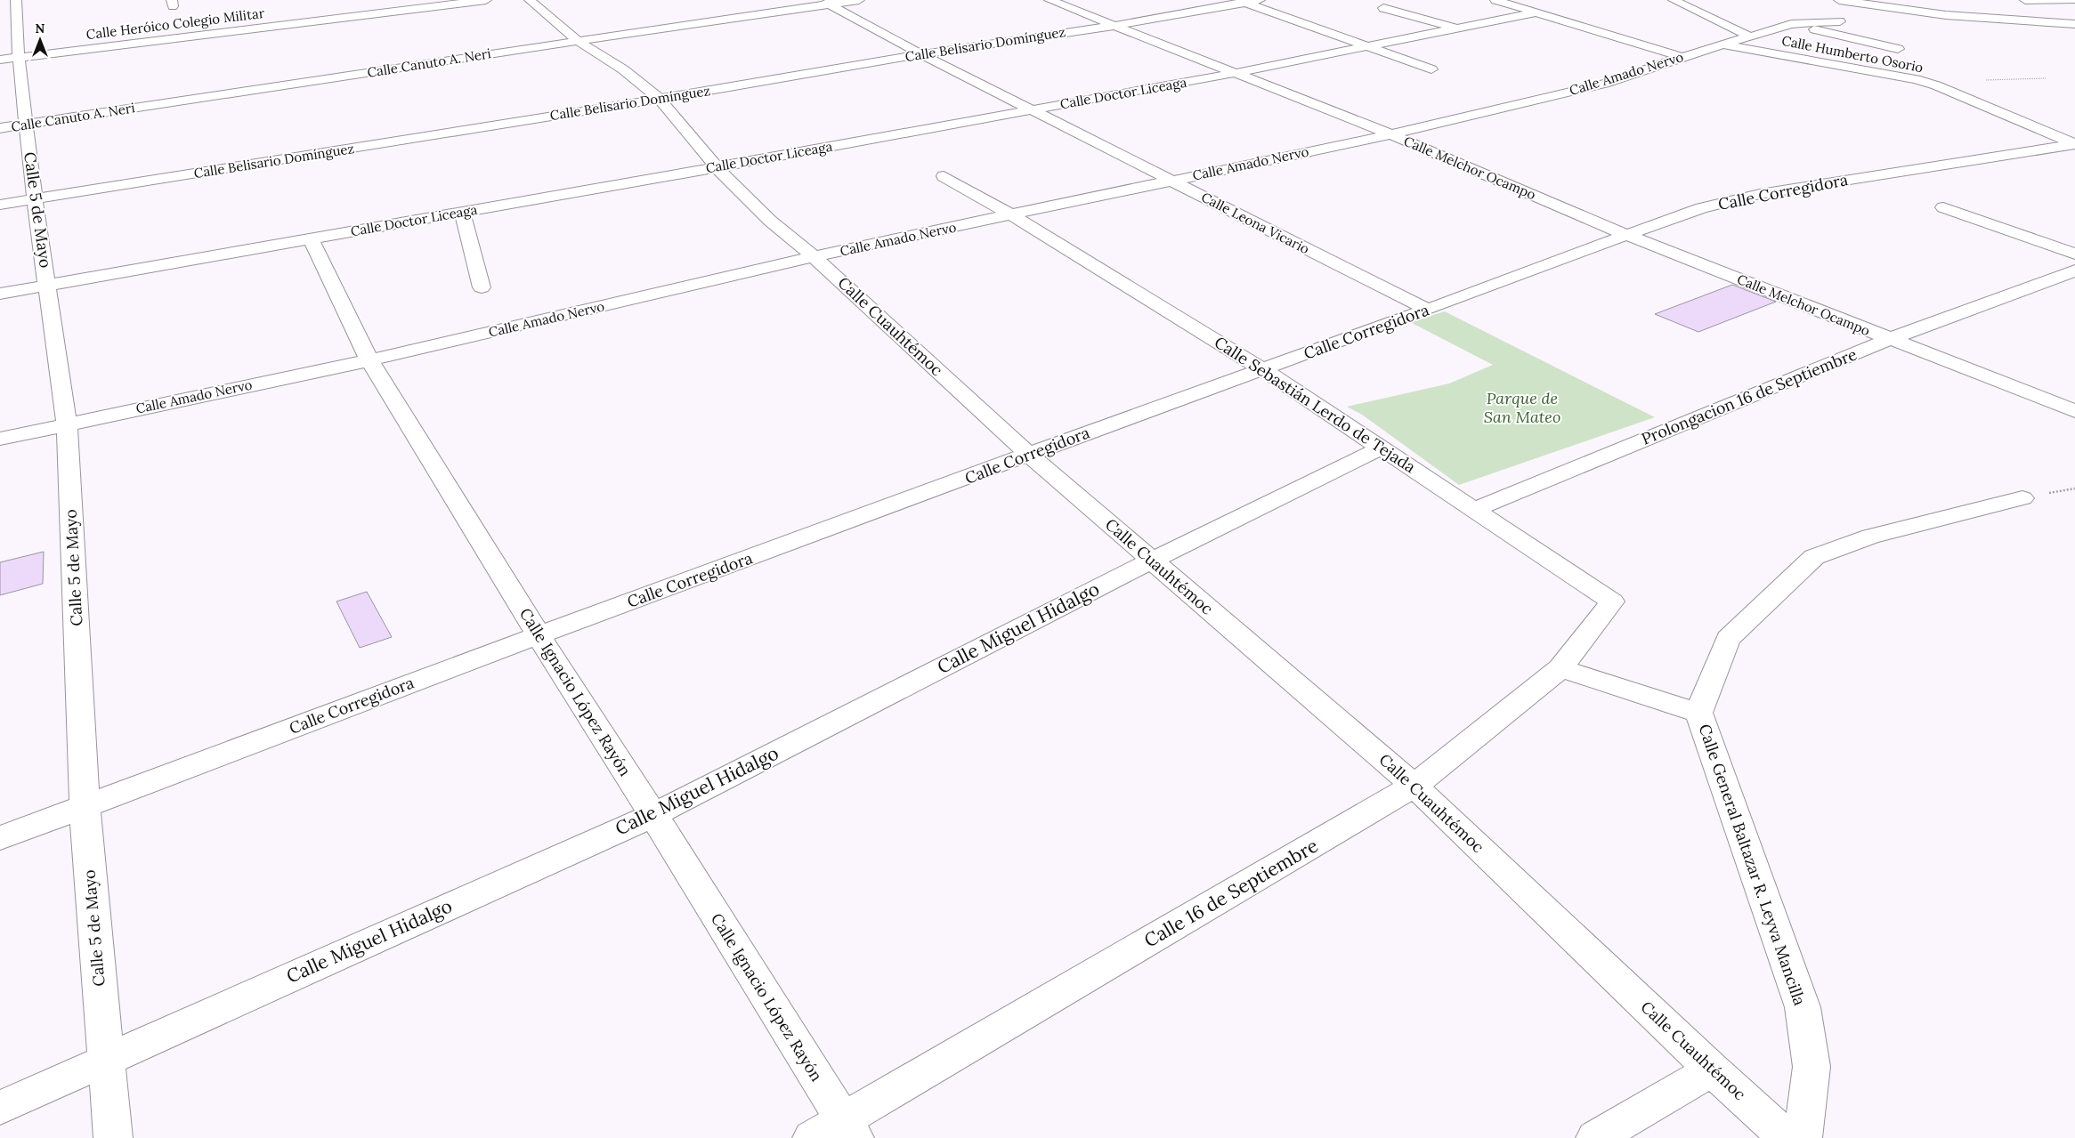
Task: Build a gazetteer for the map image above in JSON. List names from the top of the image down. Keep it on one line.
{"streets":{"street":["Calle Heróico Colegio Militar","Calle Belisario Domínguez","Calle Humberto Osorio","Calle Canuto A. Neri","Calle Amado Nervo","Calle Doctor Liceaga","Calle Melchor Ocampo","Calle Corregidora","Calle 5 de Mayo","Calle Leona Vicario","Calle Cuauhtémoc","Prolongacion 16 de Septiembre","Calle Sebastián Lerdo de Tejada","Calle Miguel Hidalgo","Calle Ignacio López Rayón","Calle General Baltazar R. Leyva Mancilla","Calle 16 de Septiembre"]},"crossings":[["Calle Heróico Colegio Militar","Calle 5 de Mayo"],["Calle Belisario Domínguez","Calle Melchor Ocampo"],["Calle Belisario Domínguez","Calle 5 de Mayo"],["Calle Belisario Domínguez","Calle Leona Vicario"],["Calle Belisario Domínguez","Calle Cuauhtémoc"],["Calle Humberto Osorio","Calle Amado Nervo"],["Calle Humberto Osorio","Calle Corregidora"],["Calle Canuto A. Neri","Calle 5 de Mayo"],["Calle Canuto A. Neri","Calle Leona Vicario"],["Calle Canuto A. Neri","Calle Cuauhtémoc"],["Calle Amado Nervo","Calle Melchor Ocampo"],["Calle Amado Nervo","Calle 5 de Mayo"],["Calle Amado Nervo","Calle Leona Vicario"],["Calle Amado Nervo","Calle Cuauhtémoc"],["Calle Amado Nervo","Calle Sebastián Lerdo de Tejada"],["Calle Amado Nervo","Calle Ignacio López Rayón"],["Calle Doctor Liceaga","Calle Melchor Ocampo"],["Calle Doctor Liceaga","Calle 5 de Mayo"],["Calle Doctor Liceaga","Calle Leona Vicario"],["Calle Doctor Liceaga","Calle Cuauhtémoc"],["Calle Doctor Liceaga","Calle Ignacio López Rayón"],["Calle Melchor Ocampo","Calle Corregidora"],["Calle Melchor Ocampo","Prolongacion 16 de Septiembre"],["Calle Corregidora","Calle 5 de Mayo"],["Calle Corregidora","Calle Leona Vicario"],["Calle Corregidora","Calle Cuauhtémoc"],["Calle Corregidora","Calle Sebastián Lerdo de Tejada"],["Calle Corregidora","Calle Ignacio López Rayón"],["Calle 5 de Mayo","Calle Miguel Hidalgo"],["Calle Cuauhtémoc","Calle Miguel Hidalgo"],["Calle Cuauhtémoc","Calle 16 de Septiembre"],["Prolongacion 16 de Septiembre","Calle Sebastián Lerdo de Tejada"],["Calle Sebastián Lerdo de Tejada","Calle Miguel Hidalgo"],["Calle Sebastián Lerdo de Tejada","Calle 16 de Septiembre"],["Calle Miguel Hidalgo","Calle Ignacio López Rayón"],["Calle Ignacio López Rayón","Calle 16 de Septiembre"]],"parks":["Parque de San Mateo"],"north":"top"}
